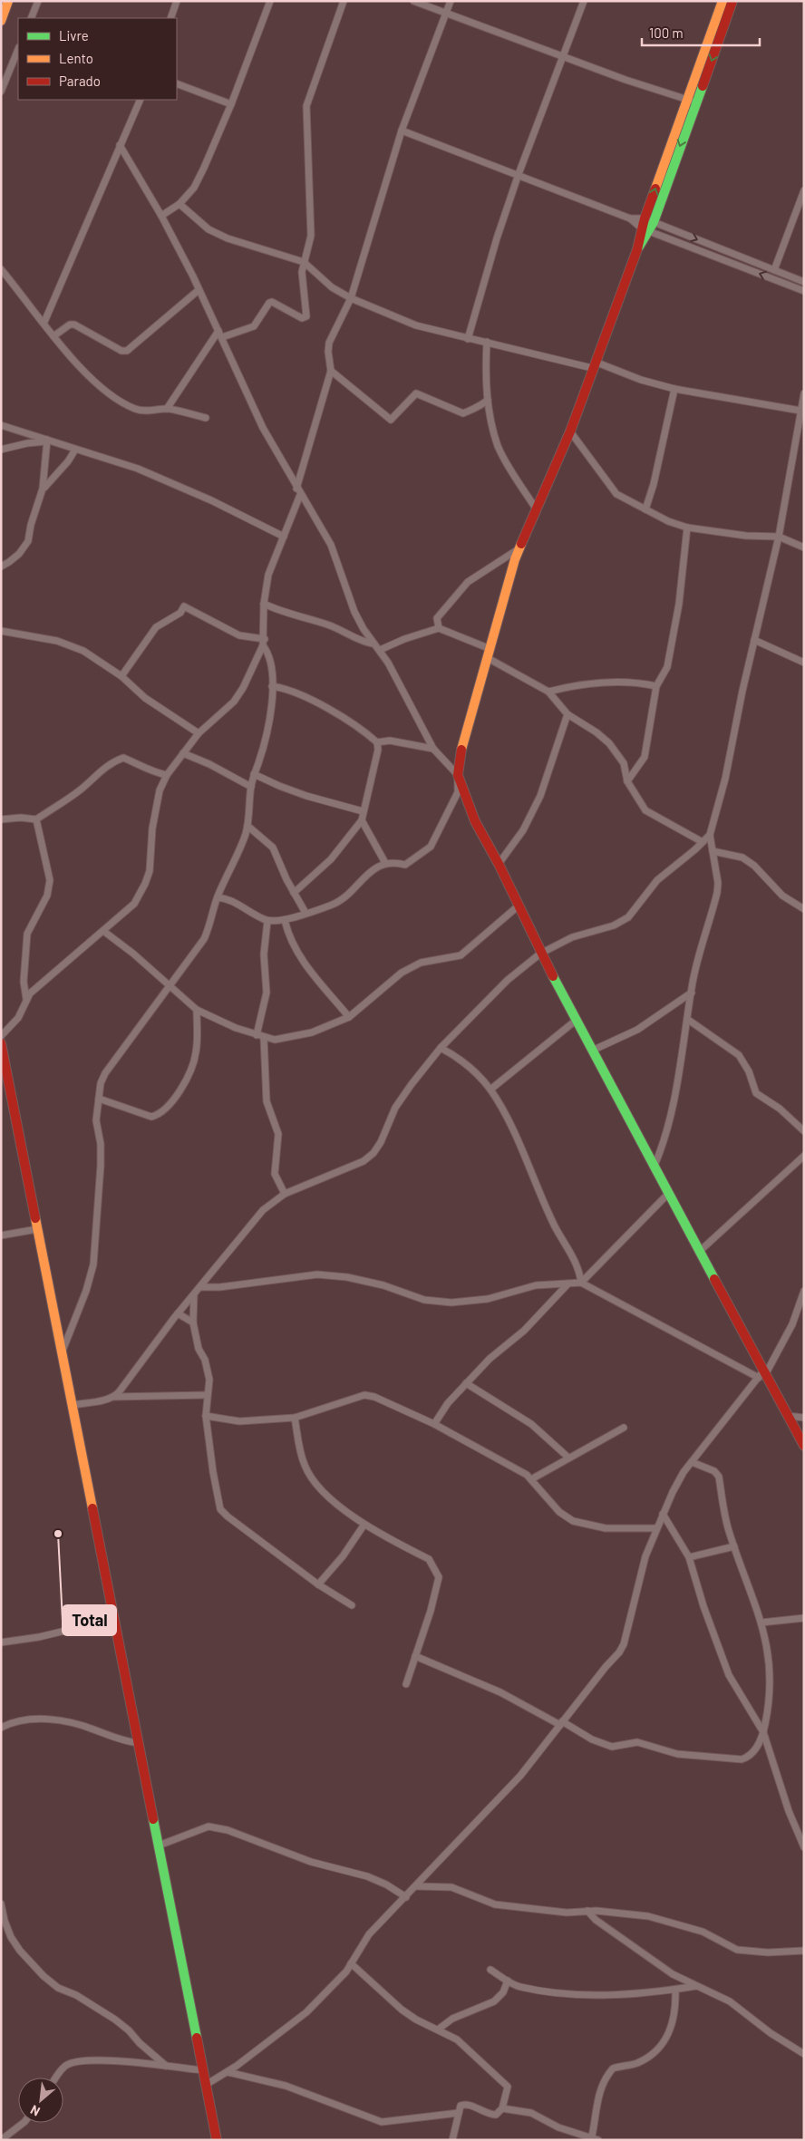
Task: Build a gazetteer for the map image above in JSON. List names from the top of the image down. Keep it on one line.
{"places":["Total"],"legend":["Livre","Lento","Parado"],"scale_bar":"100 m","north":"bottom left"}
